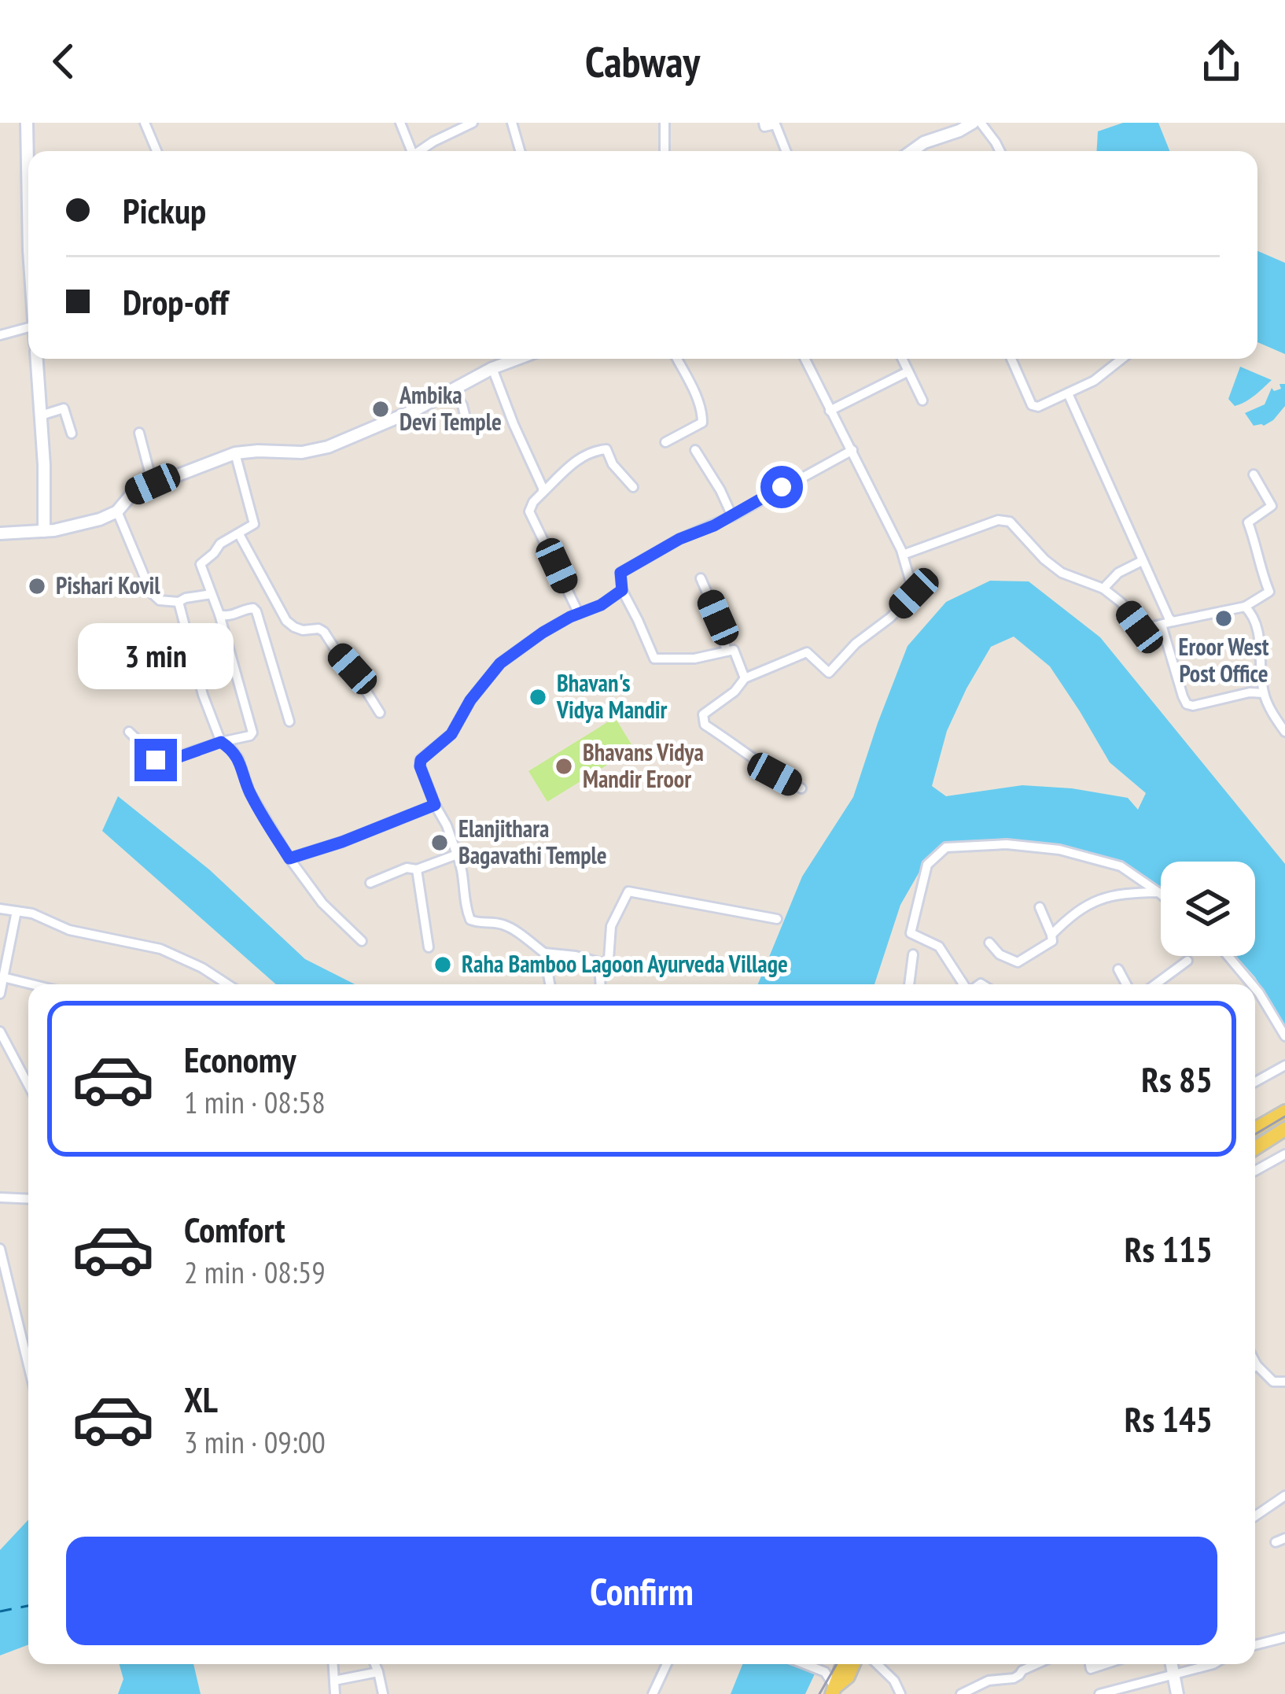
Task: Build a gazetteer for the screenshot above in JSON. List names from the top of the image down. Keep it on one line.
{"places":["Ambika Devi Temple","Pishari Kovil","Eroor West Post Office","Bhavan's Vidya Mandir","Bhavans Vidya Mandir Eroor","Elanjithara Bagavathi Temple","Raha Bamboo Lagoon Ayurveda Village"],"page":{"header":"Cabway","banner":["Pickup","Drop-off"],"bubble":"3 min","list":[{"name":"Economy","note":"1 min · 08:58","value":"Rs 85"},{"name":"Comfort","note":"2 min · 08:59","value":"Rs 115"},{"name":"XL","note":"3 min · 09:00","value":"Rs 145"}],"buttons":"Confirm"}}
